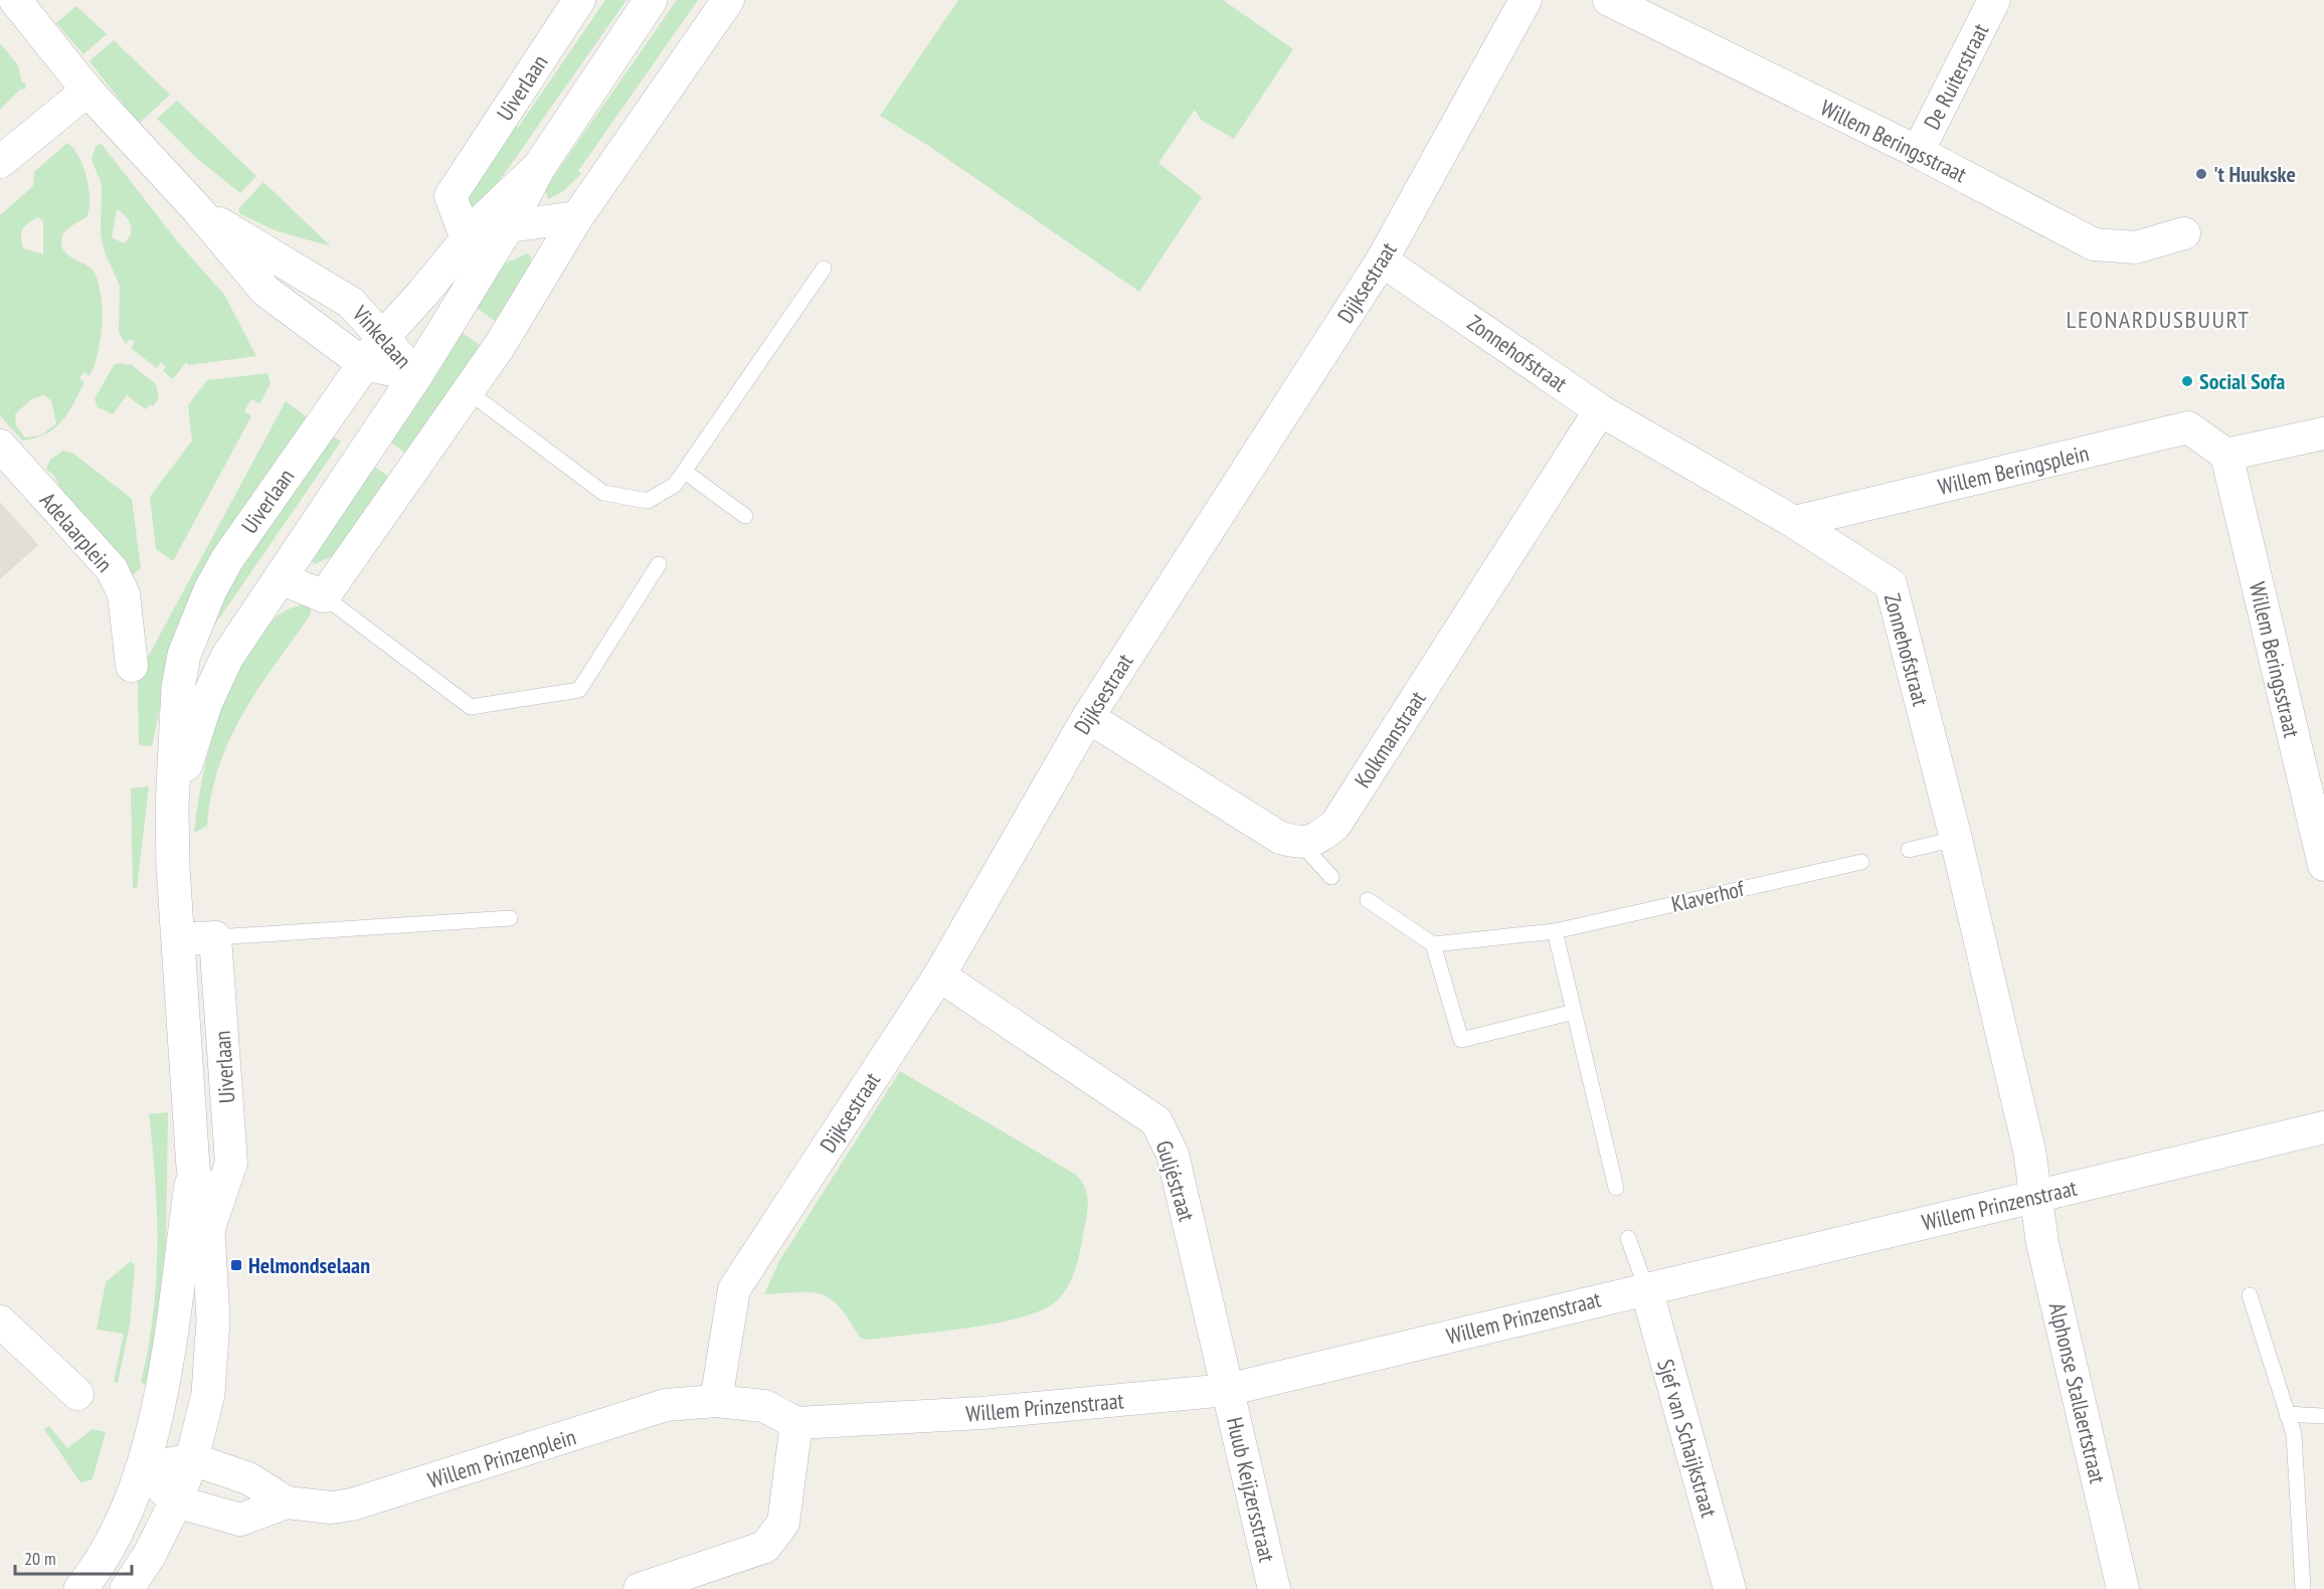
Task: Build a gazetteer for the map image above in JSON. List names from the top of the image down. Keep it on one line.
{"streets":{"main road":["Uiverlaan"],"street":["De Ruiterstraat","Willem Beringsstraat","Dijksestraat","Vinkelaan","Zonnehofstraat","Willem Beringsplein","Adelaarplein","Kolkmanstraat","Guljéstraat","Willem Prinzenstraat","Alphonse Stallaertstraat","Sjef van Schaijkstraat","Willem Prinzenplein","Huub Keijzersstraat"],"lane":["Klaverhof"]},"crossings":[["De Ruiterstraat","Willem Beringsstraat"],["Uiverlaan","Vinkelaan"],["Uiverlaan","Willem Prinzenplein"],["Willem Beringsstraat","Willem Beringsplein"],["Dijksestraat","Zonnehofstraat"],["Dijksestraat","Guljéstraat"],["Dijksestraat","Willem Prinzenplein"],["Zonnehofstraat","Willem Beringsplein"],["Zonnehofstraat","Kolkmanstraat"],["Zonnehofstraat","Willem Prinzenstraat"],["Zonnehofstraat","Alphonse Stallaertstraat"],["Guljéstraat","Willem Prinzenstraat"],["Guljéstraat","Huub Keijzersstraat"],["Willem Prinzenstraat","Alphonse Stallaertstraat"],["Willem Prinzenstraat","Sjef van Schaijkstraat"],["Willem Prinzenstraat","Huub Keijzersstraat"]],"districts":["LEONARDUSBUURT"],"places":{"other":["'t Huukske","Social Sofa"],"transit":["Helmondselaan"]},"scale_bar":"20 m"}
